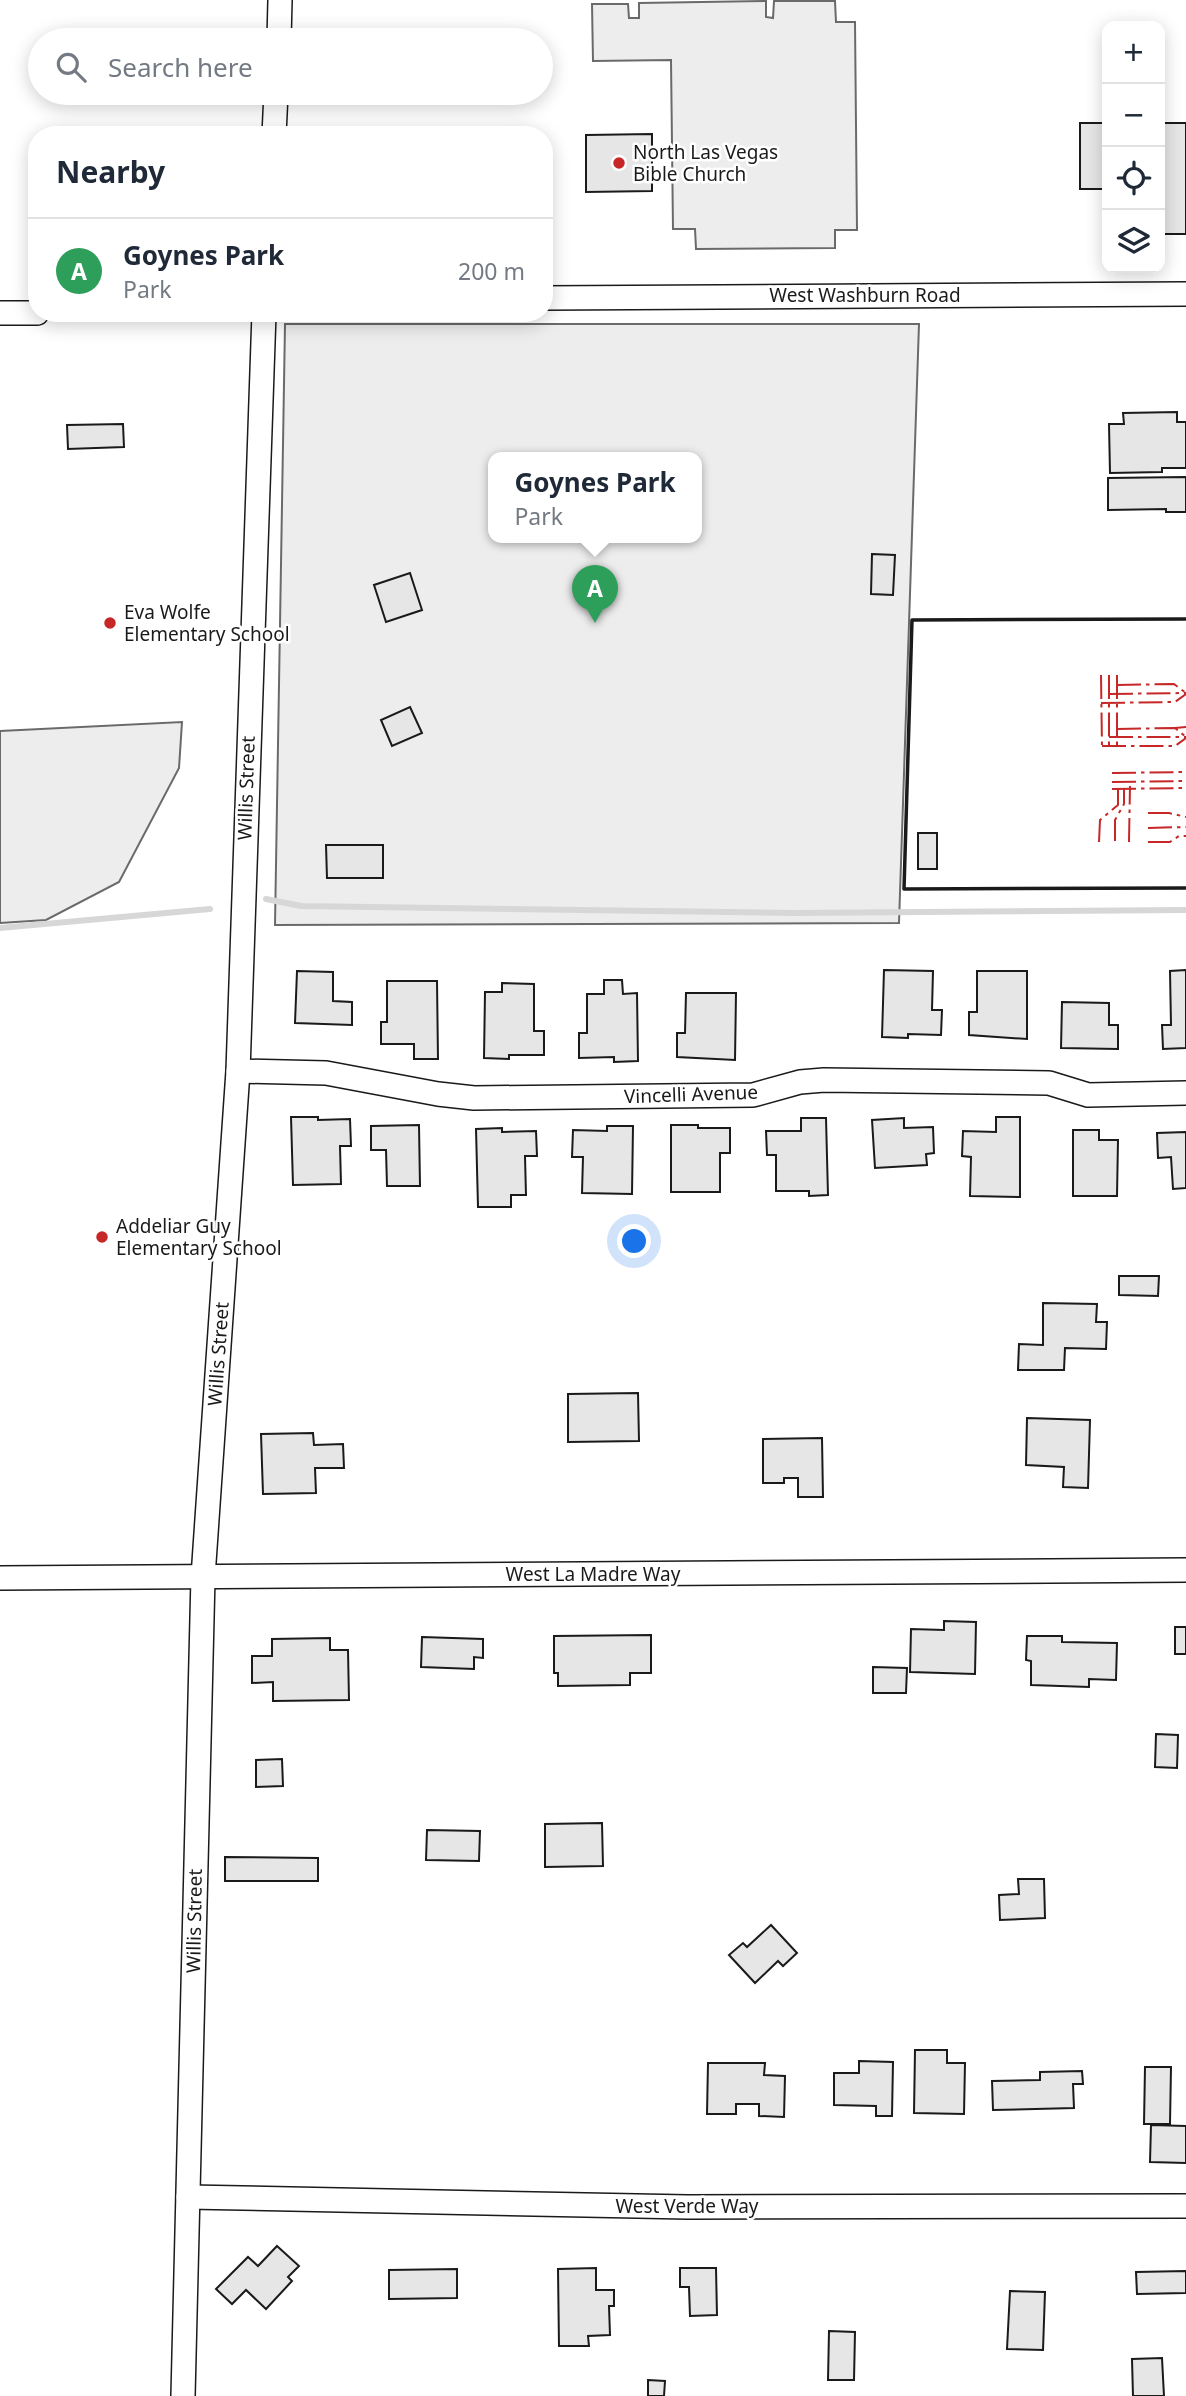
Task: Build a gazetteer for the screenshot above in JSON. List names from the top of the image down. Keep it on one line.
{"streets":{"street":["West Washburn Road","Willis Street","Vincelli Avenue","West La Madre Way","West Verde Way"]},"crossings":[["Willis Street","Vincelli Avenue"],["Willis Street","West La Madre Way"],["Willis Street","West Verde Way"]],"places":["North Las Vegas Bible Church","Eva Wolfe Elementary School","Addeliar Guy Elementary School"],"page":{"map_buttons":["+","−"],"search":"Search here","heading":"Nearby","list":[{"mark":"A","name":"Goynes Park","note":"Park","value":"200 m"}],"popup":["Goynes Park","Park"],"pins":"A"}}
